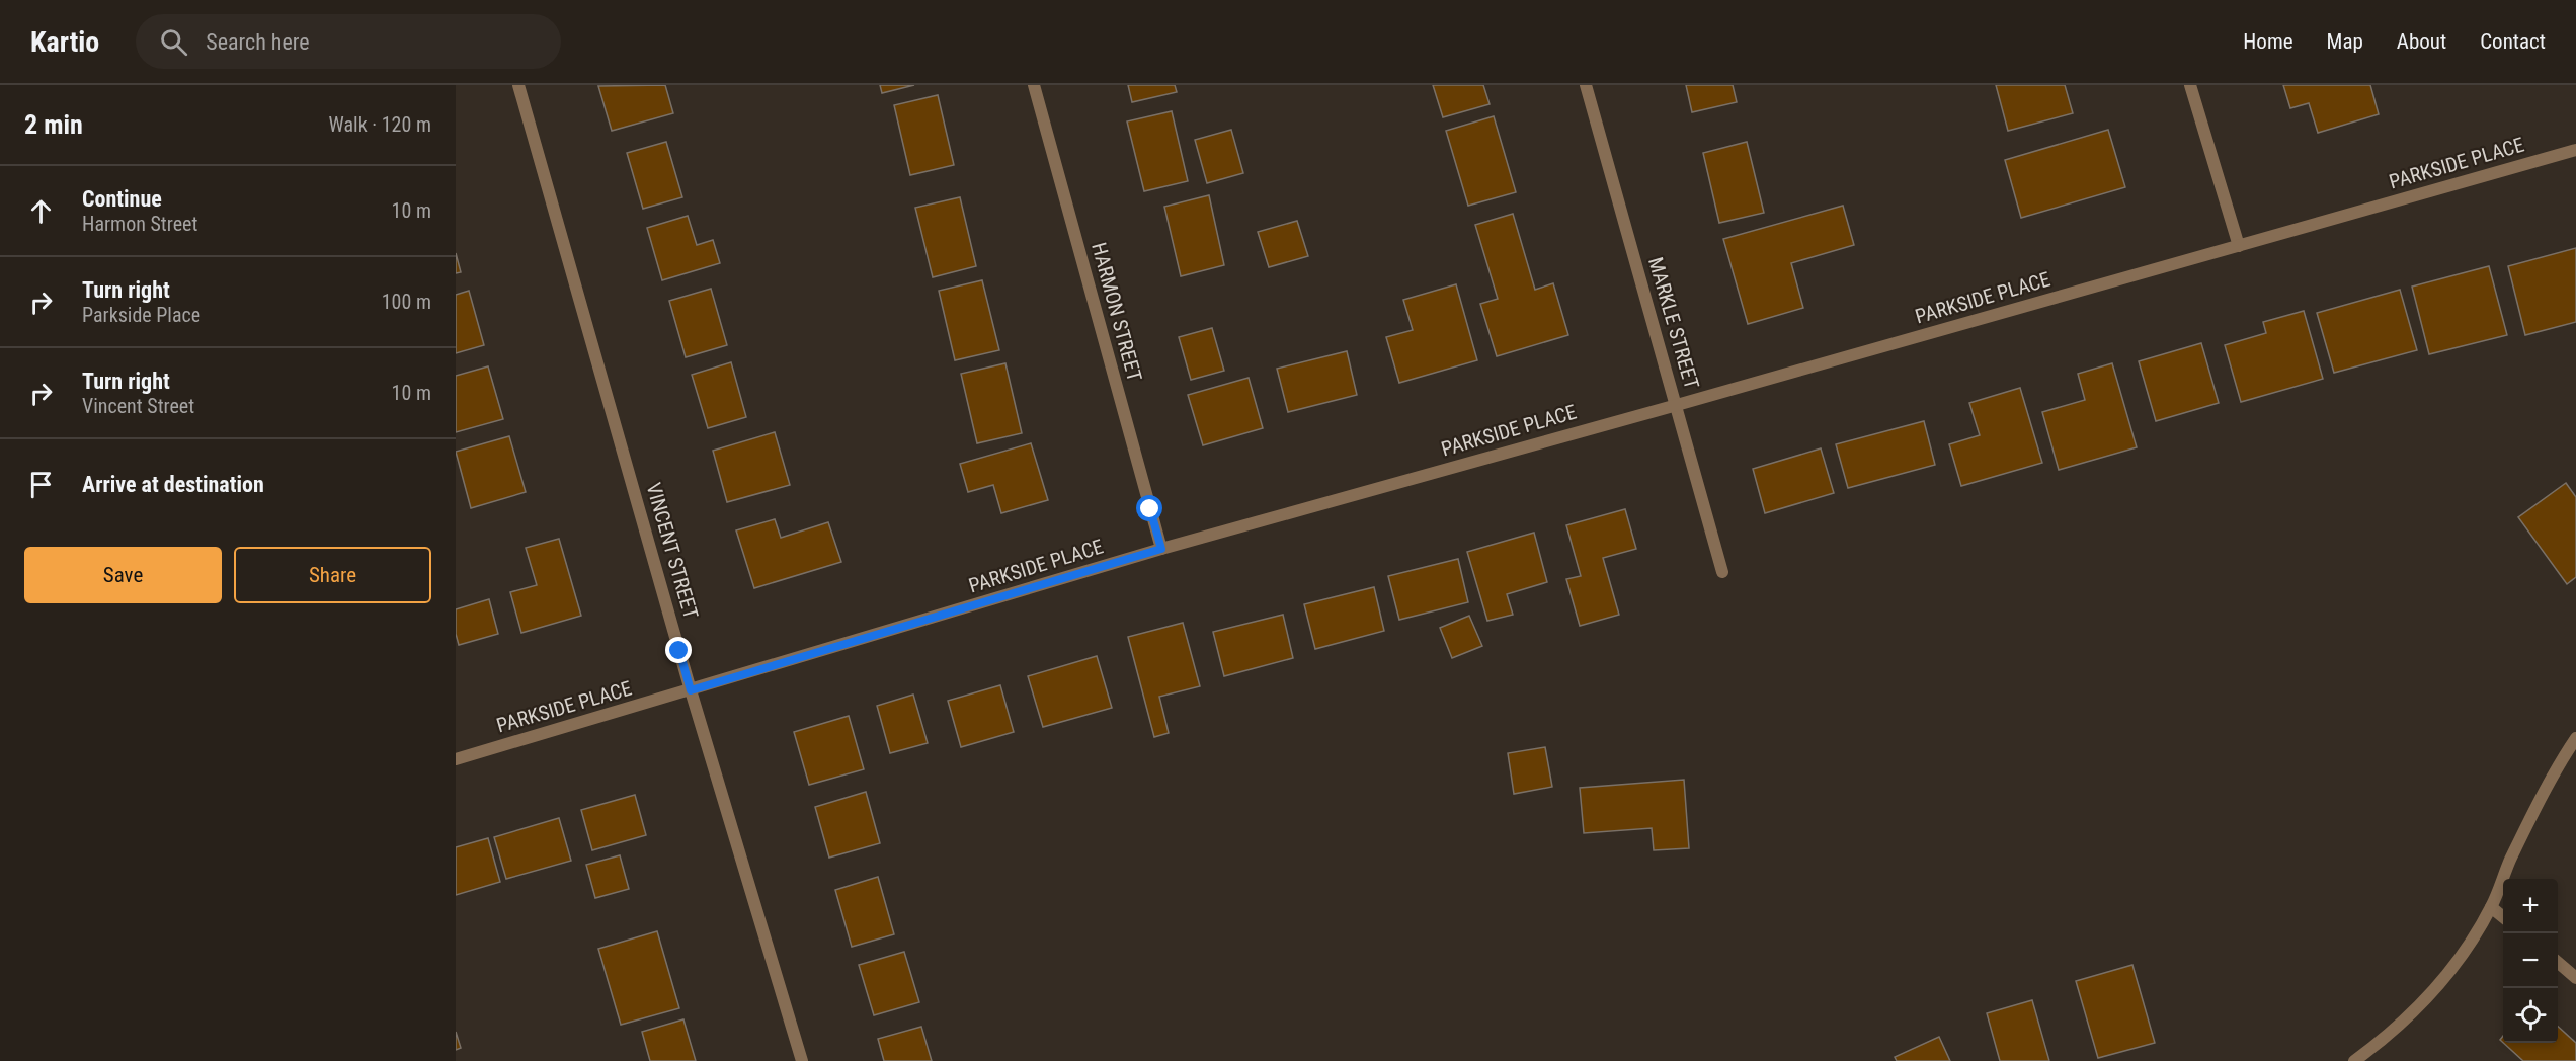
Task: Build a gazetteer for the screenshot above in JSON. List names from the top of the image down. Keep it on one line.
{"streets":{"street":["PARKSIDE PLACE","HARMON STREET","MARKLE STREET","VINCENT STREET"]},"crossings":[["PARKSIDE PLACE","HARMON STREET"],["PARKSIDE PLACE","MARKLE STREET"],["PARKSIDE PLACE","VINCENT STREET"]],"page":{"header":"Kartio","search":"Search here","nav":["Home","Map","About","Contact"],"heading":["2 min","Walk · 120 m"],"list":[["Continue","Harmon Street","10 m"],["Turn right","Parkside Place","100 m"],["Turn right","Vincent Street","10 m"],"Arrive at destination"],"buttons":["Save","Share"],"map_buttons":["+","−"]}}
